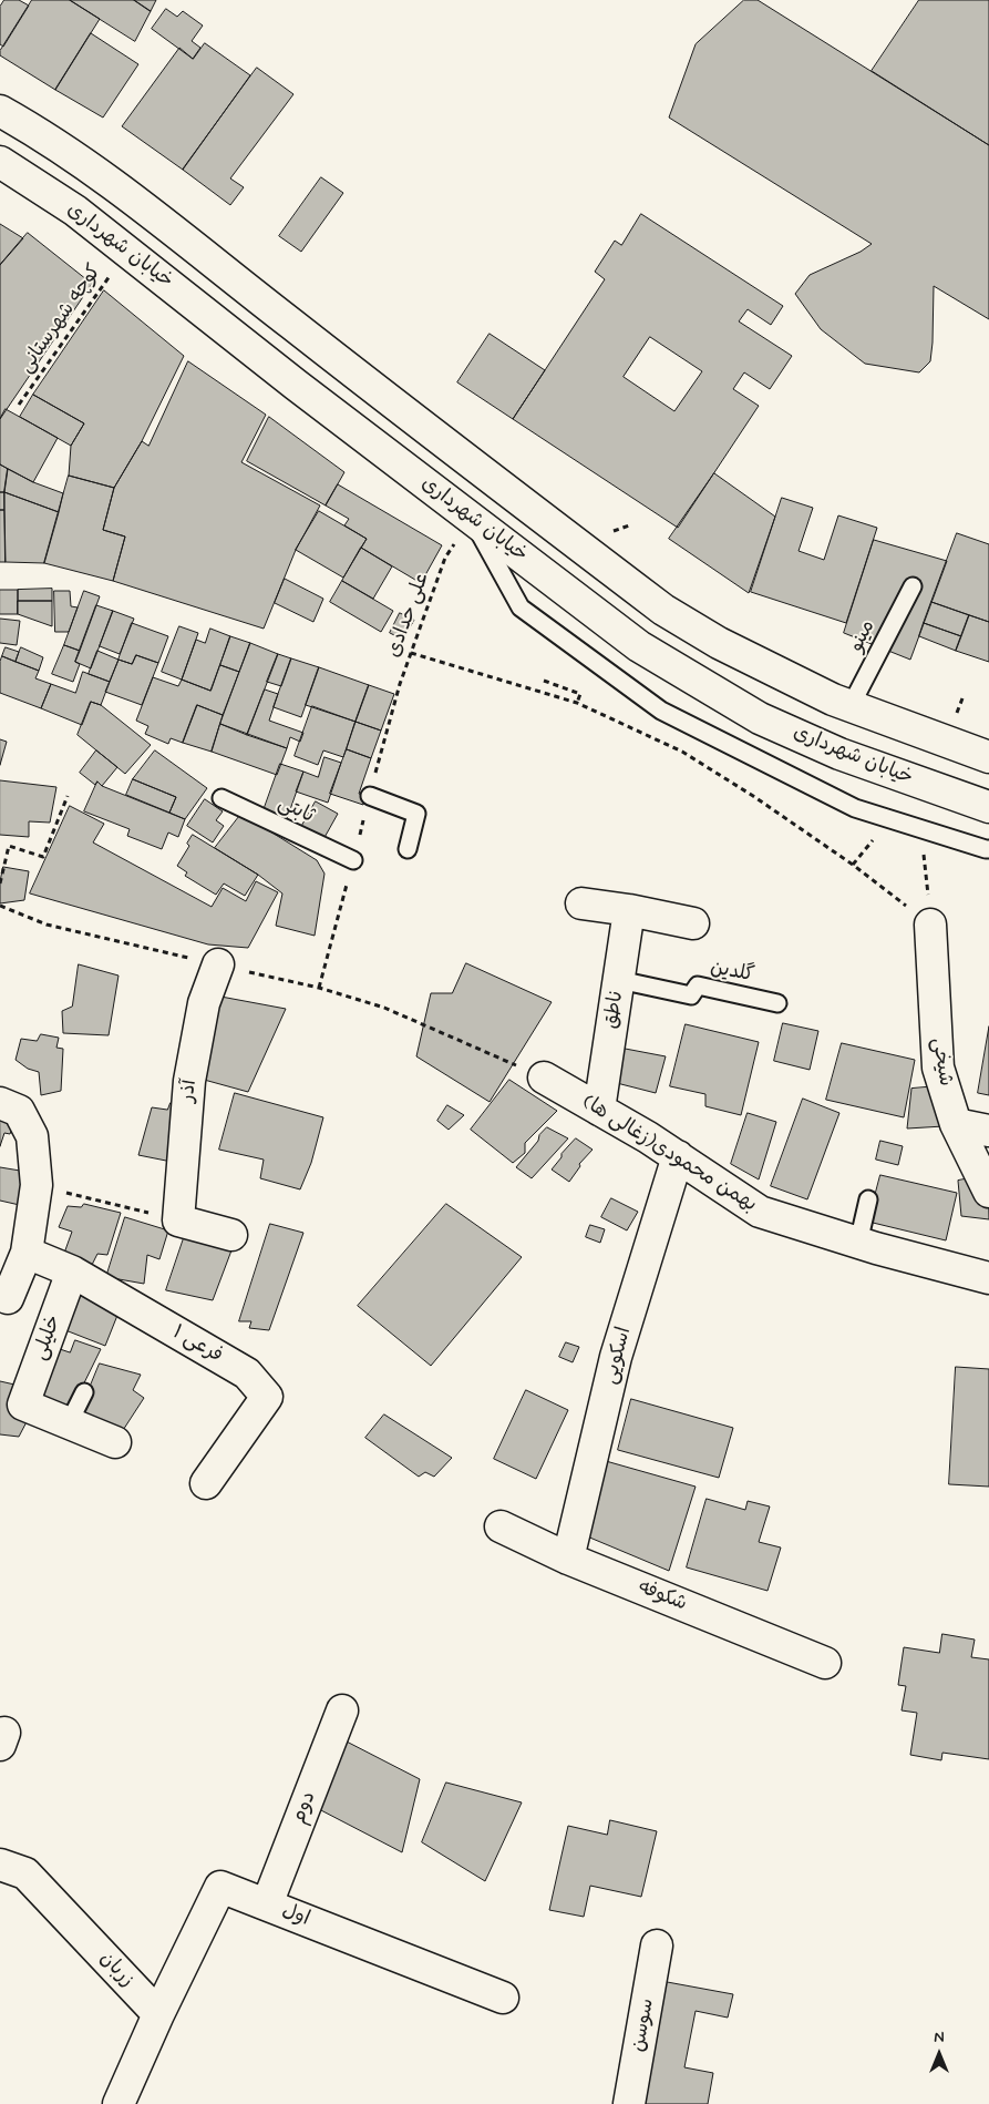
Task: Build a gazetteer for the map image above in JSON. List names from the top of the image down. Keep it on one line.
{"streets":{"street":["خیابان شهرداری","ناطق","شیخی","آذر","بهمن محمودی(زغالی ها)","خلیلی","فرعی ۱","اسکویی","شکوفه","دوم","اول","زربان","سوسن"],"lane":["مینو","ثابتی","گلدین"],"path":["کوچه شهرستانی","علی حدادی"]},"crossings":[["خیابان شهرداری","کوچه شهرستانی"],["گلدین","ناطق"],["ناطق","بهمن محمودی(زغالی ها)"],["بهمن محمودی(زغالی ها)","اسکویی"],["خلیلی","فرعی ۱"],["اسکویی","شکوفه"],["دوم","اول"],["اول","زربان"]],"north":"top"}
